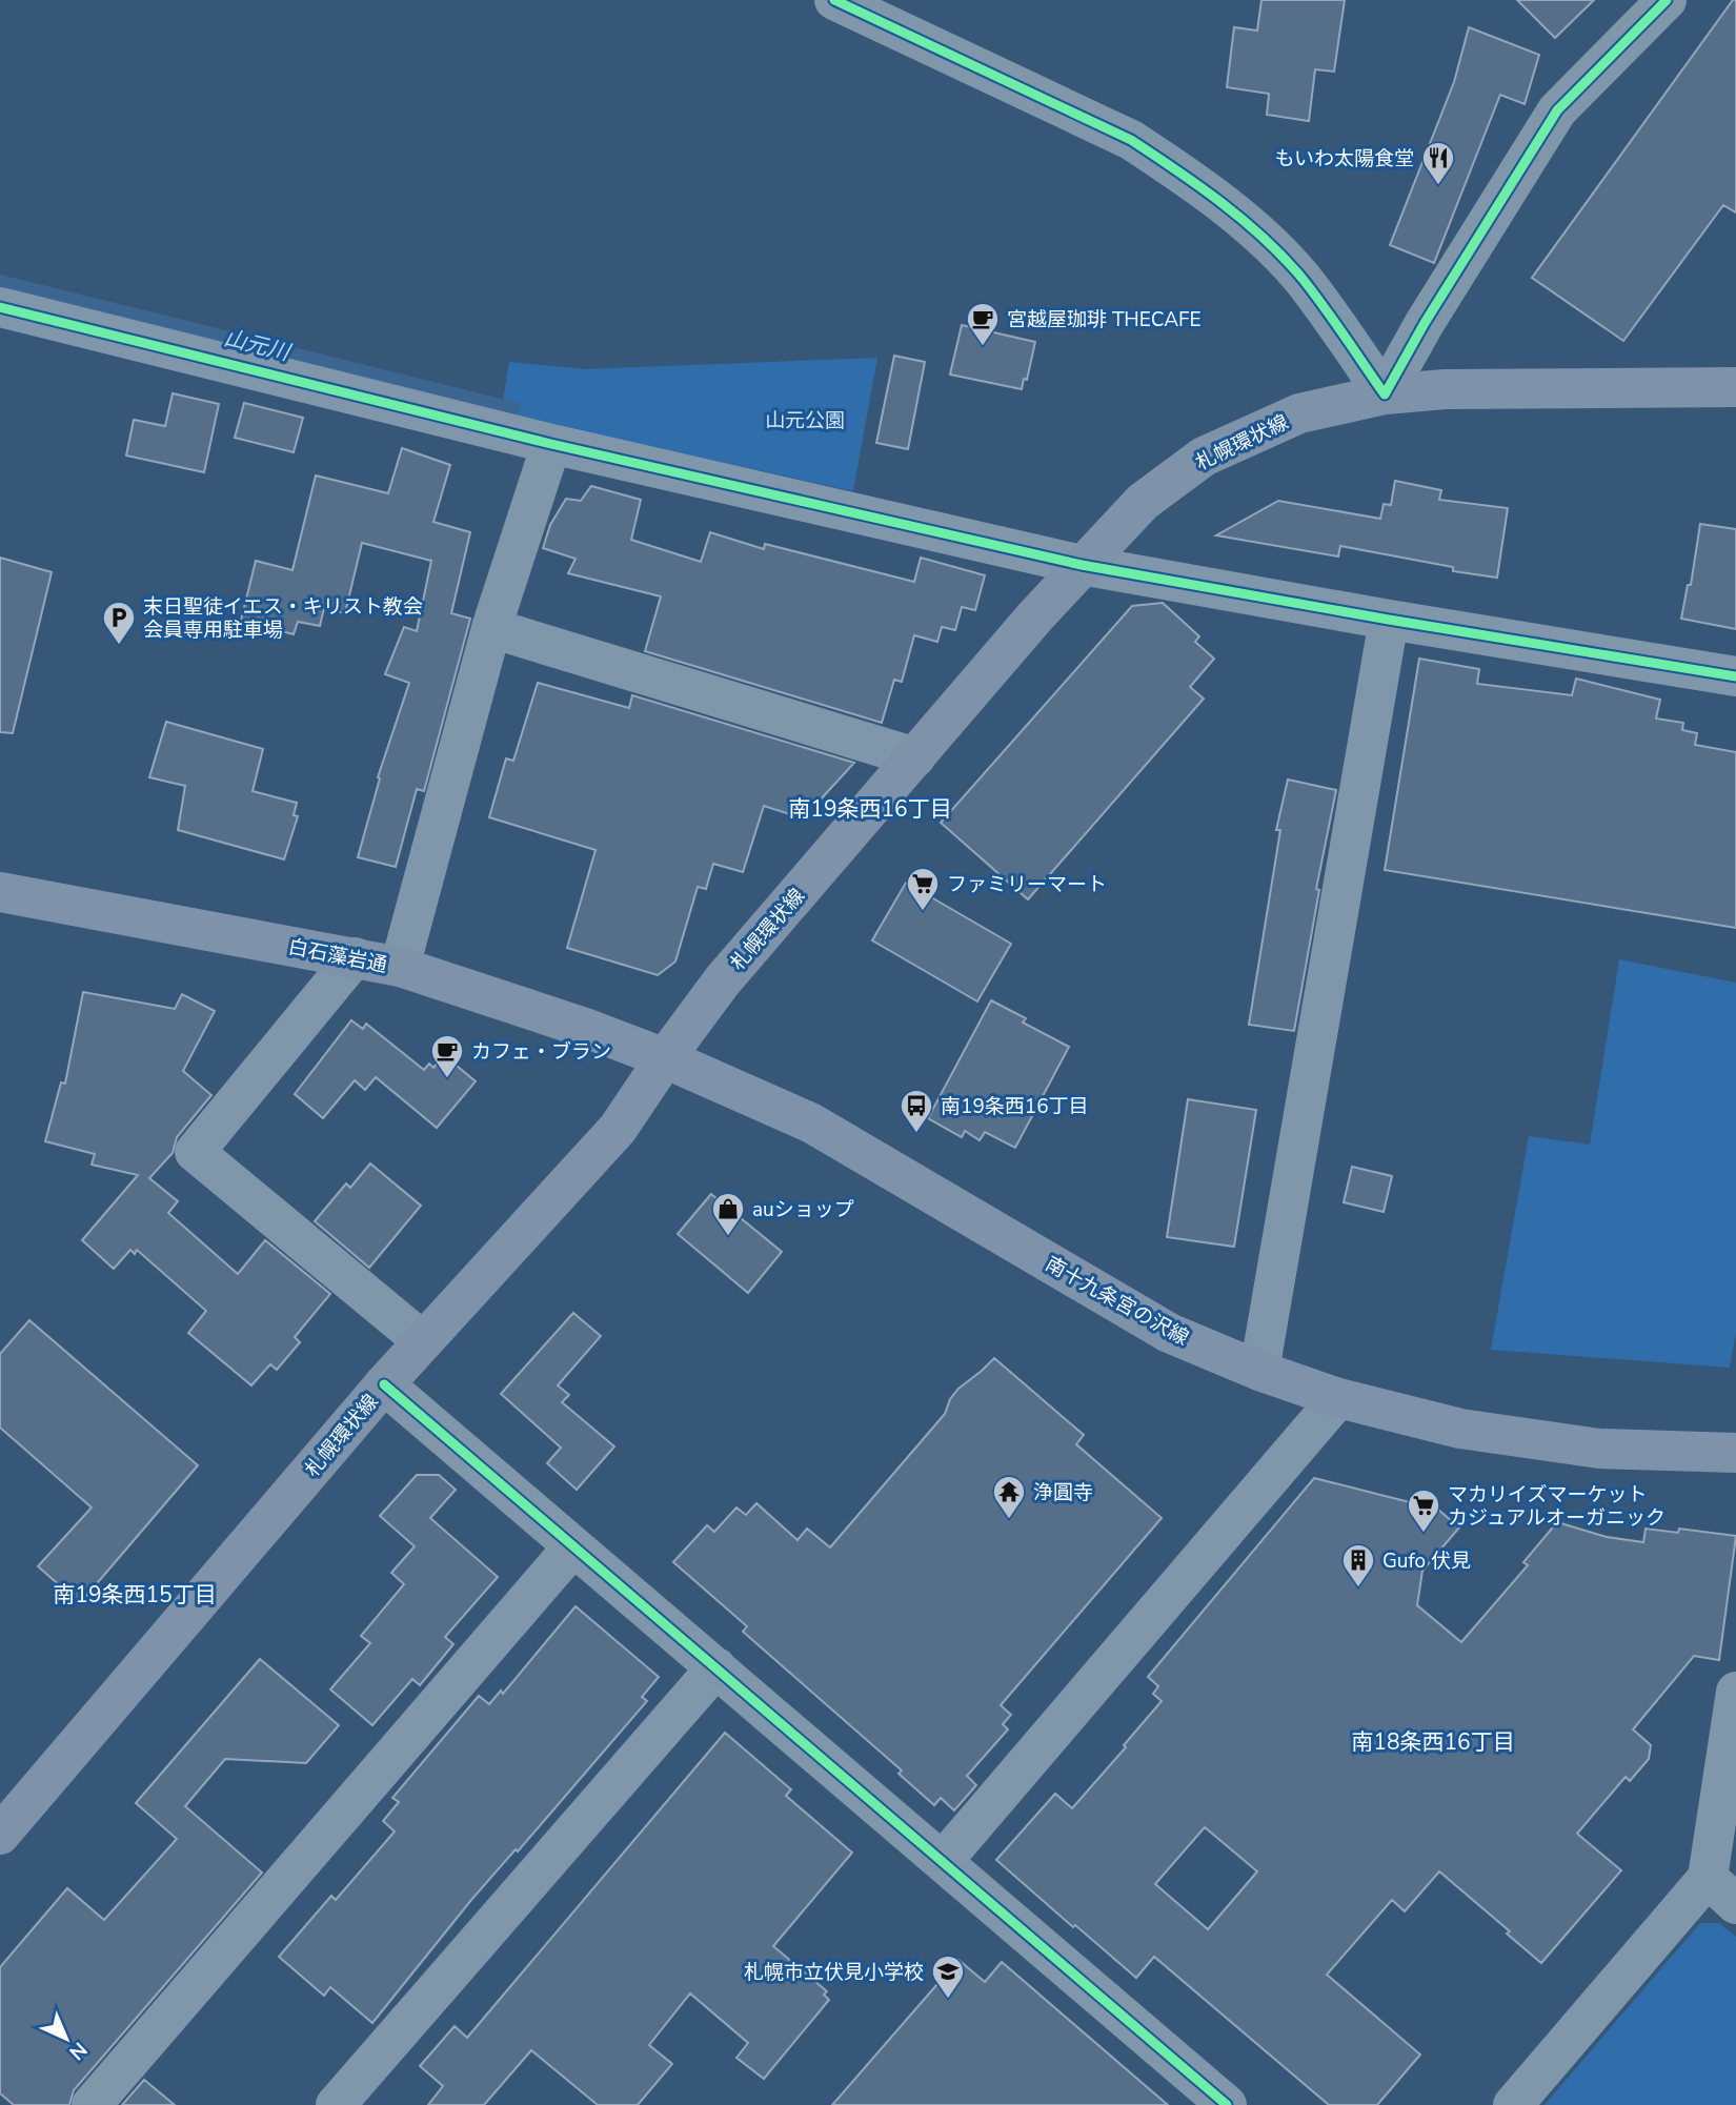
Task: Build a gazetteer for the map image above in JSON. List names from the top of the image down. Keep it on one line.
{"streets":{"main road":["札幌環状線","白石藻岩通","南十九条宮の沢線"]},"crossings":[["札幌環状線","白石藻岩通"],["札幌環状線","南十九条宮の沢線"],["白石藻岩通","南十九条宮の沢線"]],"districts":["南19条西16丁目","南19条西15丁目","南18条西16丁目"],"water":["山元川"],"parks":["山元公園"],"places":{"restaurant":["もいわ太陽食堂"],"cafe":["宮越屋珈琲 THECAFE","カフェ・ブラン"],"parking":["末日聖徒イエス・キリスト教会 会員専用駐車場"],"supermarket":["ファミリーマート","マカリイズマーケット カジュアルオーガニック"],"bus stop":["南19条西16丁目"],"shop":["auショップ"],"temple":["浄圓寺"],"building":["Gufo 伏見"],"school or university":["札幌市立伏見小学校"]},"north":"bottom right"}
